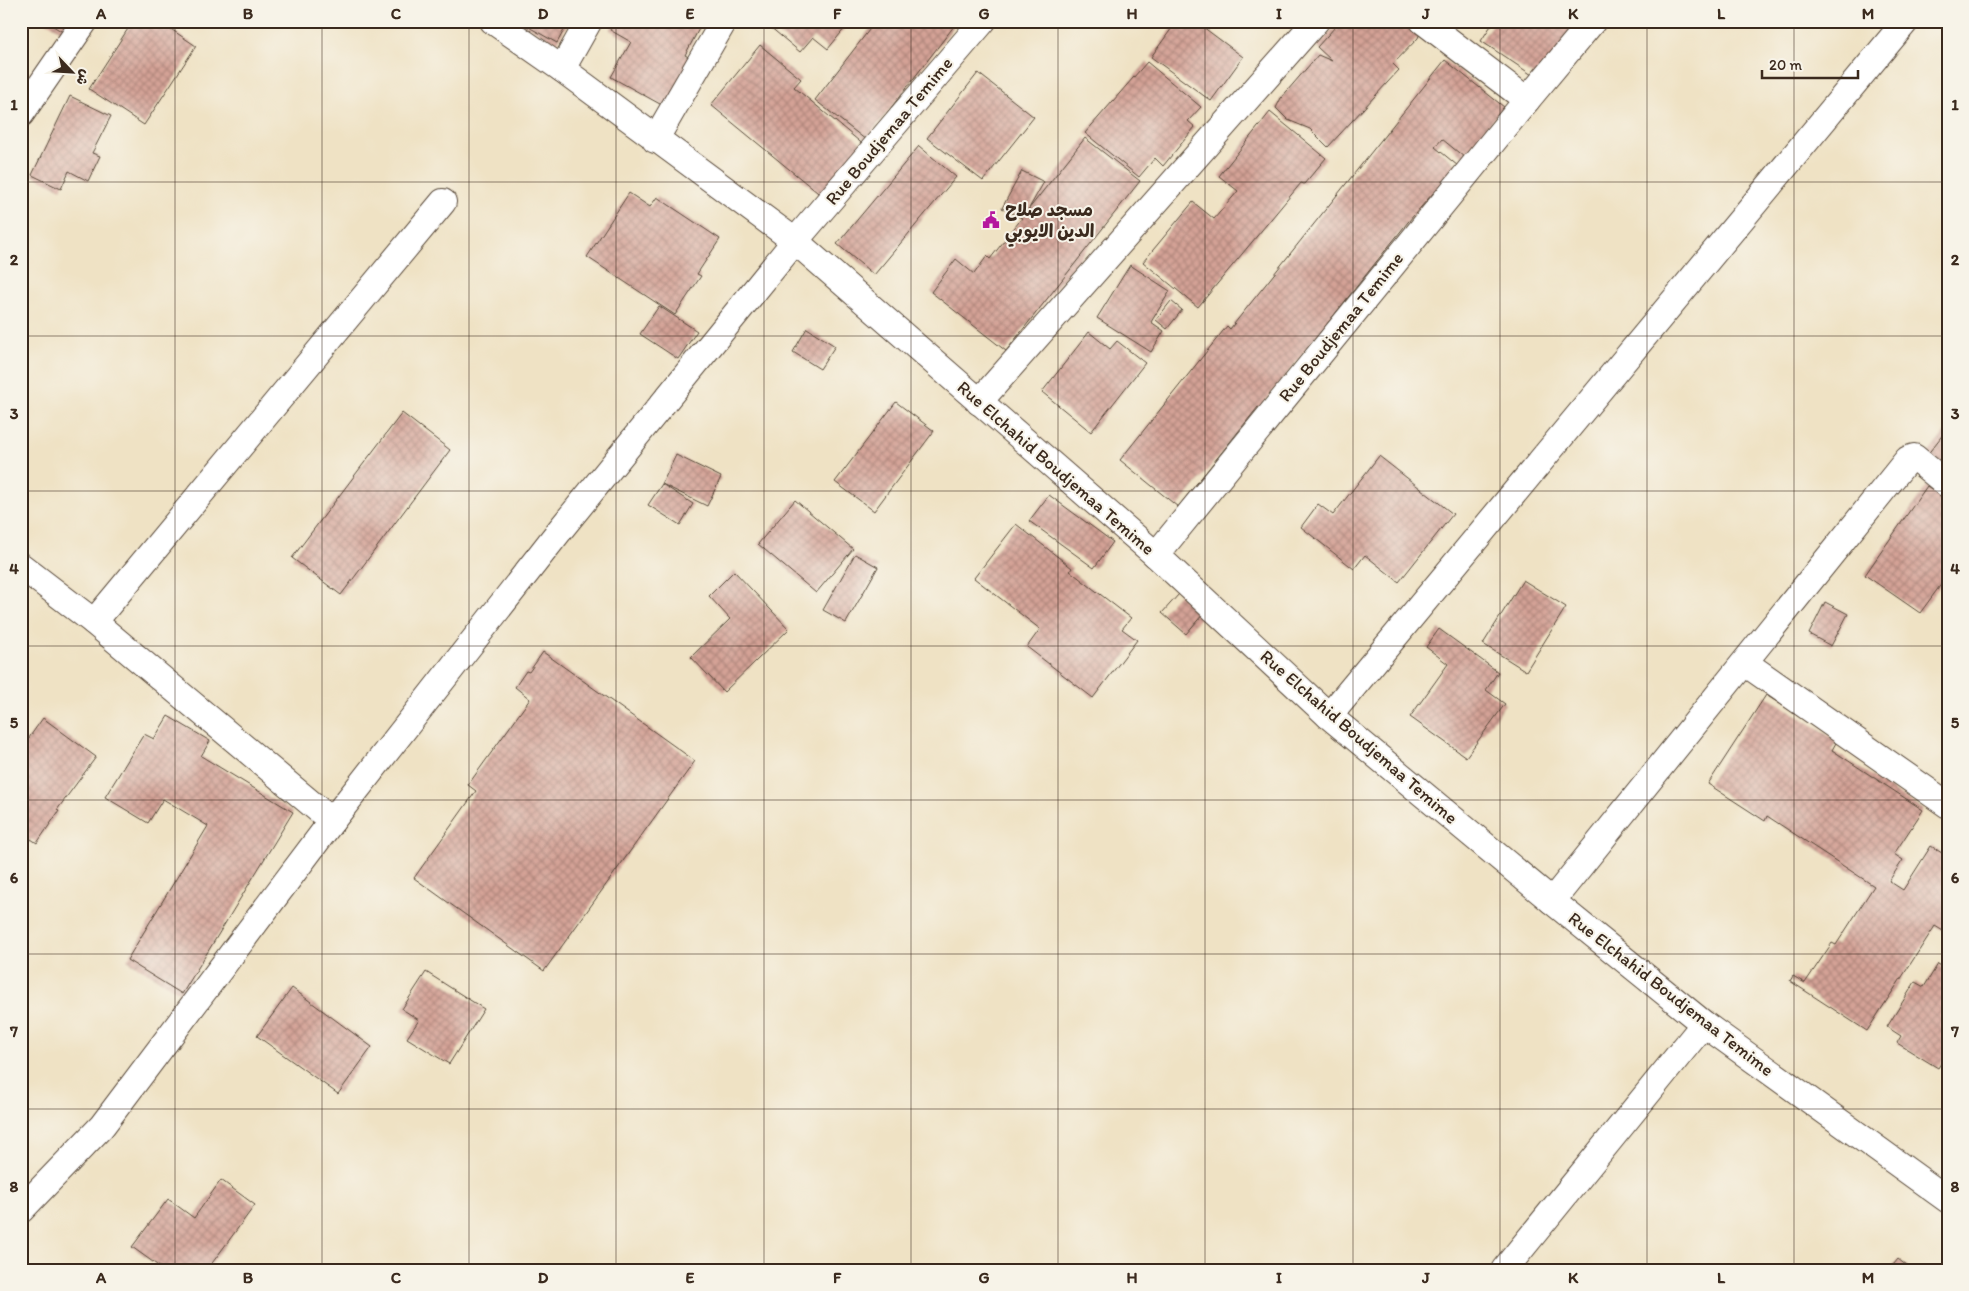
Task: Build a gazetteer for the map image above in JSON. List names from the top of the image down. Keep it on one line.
{"streets":{"street":["Rue Boudjemaa Temime","Rue Elchahid Boudjemaa Temime"]},"crossings":[["Rue Boudjemaa Temime","Rue Elchahid Boudjemaa Temime"]],"places":{"public building":["مسجد صلاح الدين الايوبي"]},"scale_bar":"20 m","north":"bottom right","grid":{"columns":["A","B","C","D","E","F","G","H","I","J","K","L","M"],"rows":["1","2","3","4","5","6","7","8"]}}
